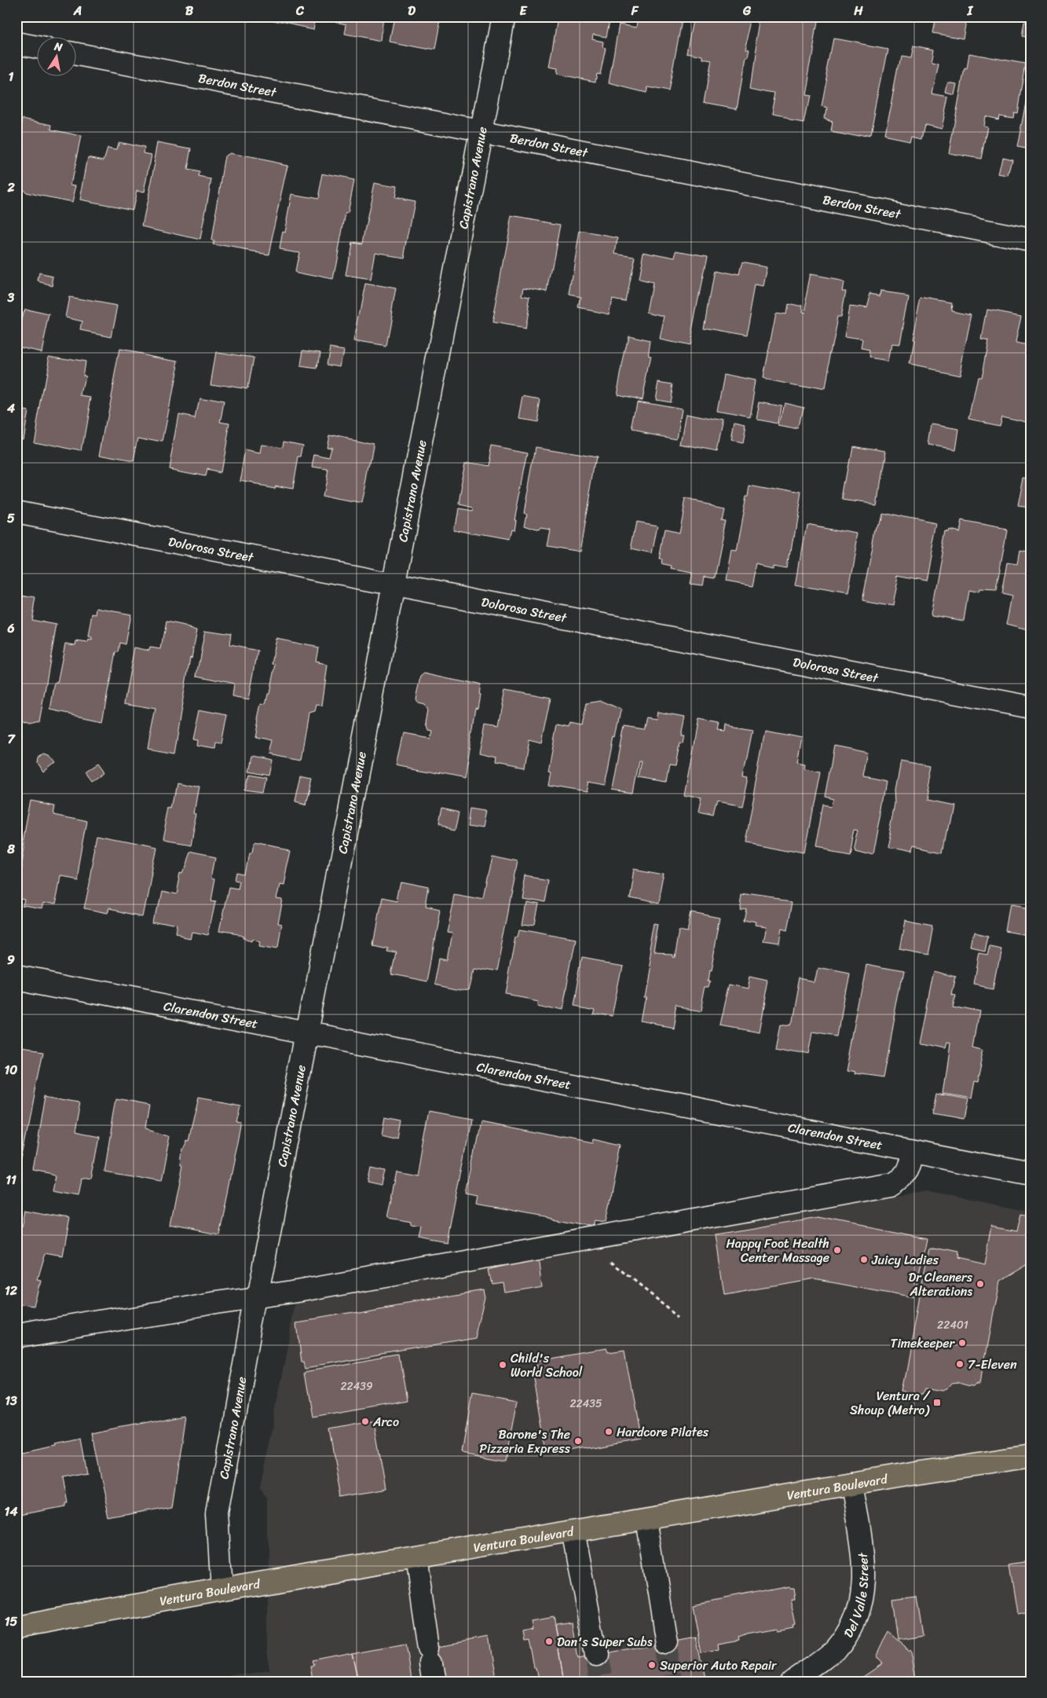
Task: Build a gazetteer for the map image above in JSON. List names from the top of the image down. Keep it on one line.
{"streets":{"main road":["Ventura Boulevard"],"street":["Berdon Street","Capistrano Avenue","Dolorosa Street","Clarendon Street","Del Valle Street"]},"crossings":[["Berdon Street","Capistrano Avenue"],["Capistrano Avenue","Dolorosa Street"],["Capistrano Avenue","Clarendon Street"],["Capistrano Avenue","Ventura Boulevard"],["Ventura Boulevard","Del Valle Street"]],"places":{"other":["Happy Foot Health Center Massage","Juicy Ladies","Dr Cleaners Alterations","Timekeeper","7-Eleven","Child's World School","Arco","Hardcore Pilates","Barone's The Pizzeria Express","Dan's Super Subs","Superior Auto Repair"],"transit":["Ventura / Shoup (Metro)"]},"house_numbers":["22401","22439","22435"],"north":"top","grid":{"columns":["A","B","C","D","E","F","G","H","I"],"rows":["1","2","3","4","5","6","7","8","9","10","11","12","13","14","15"]}}
